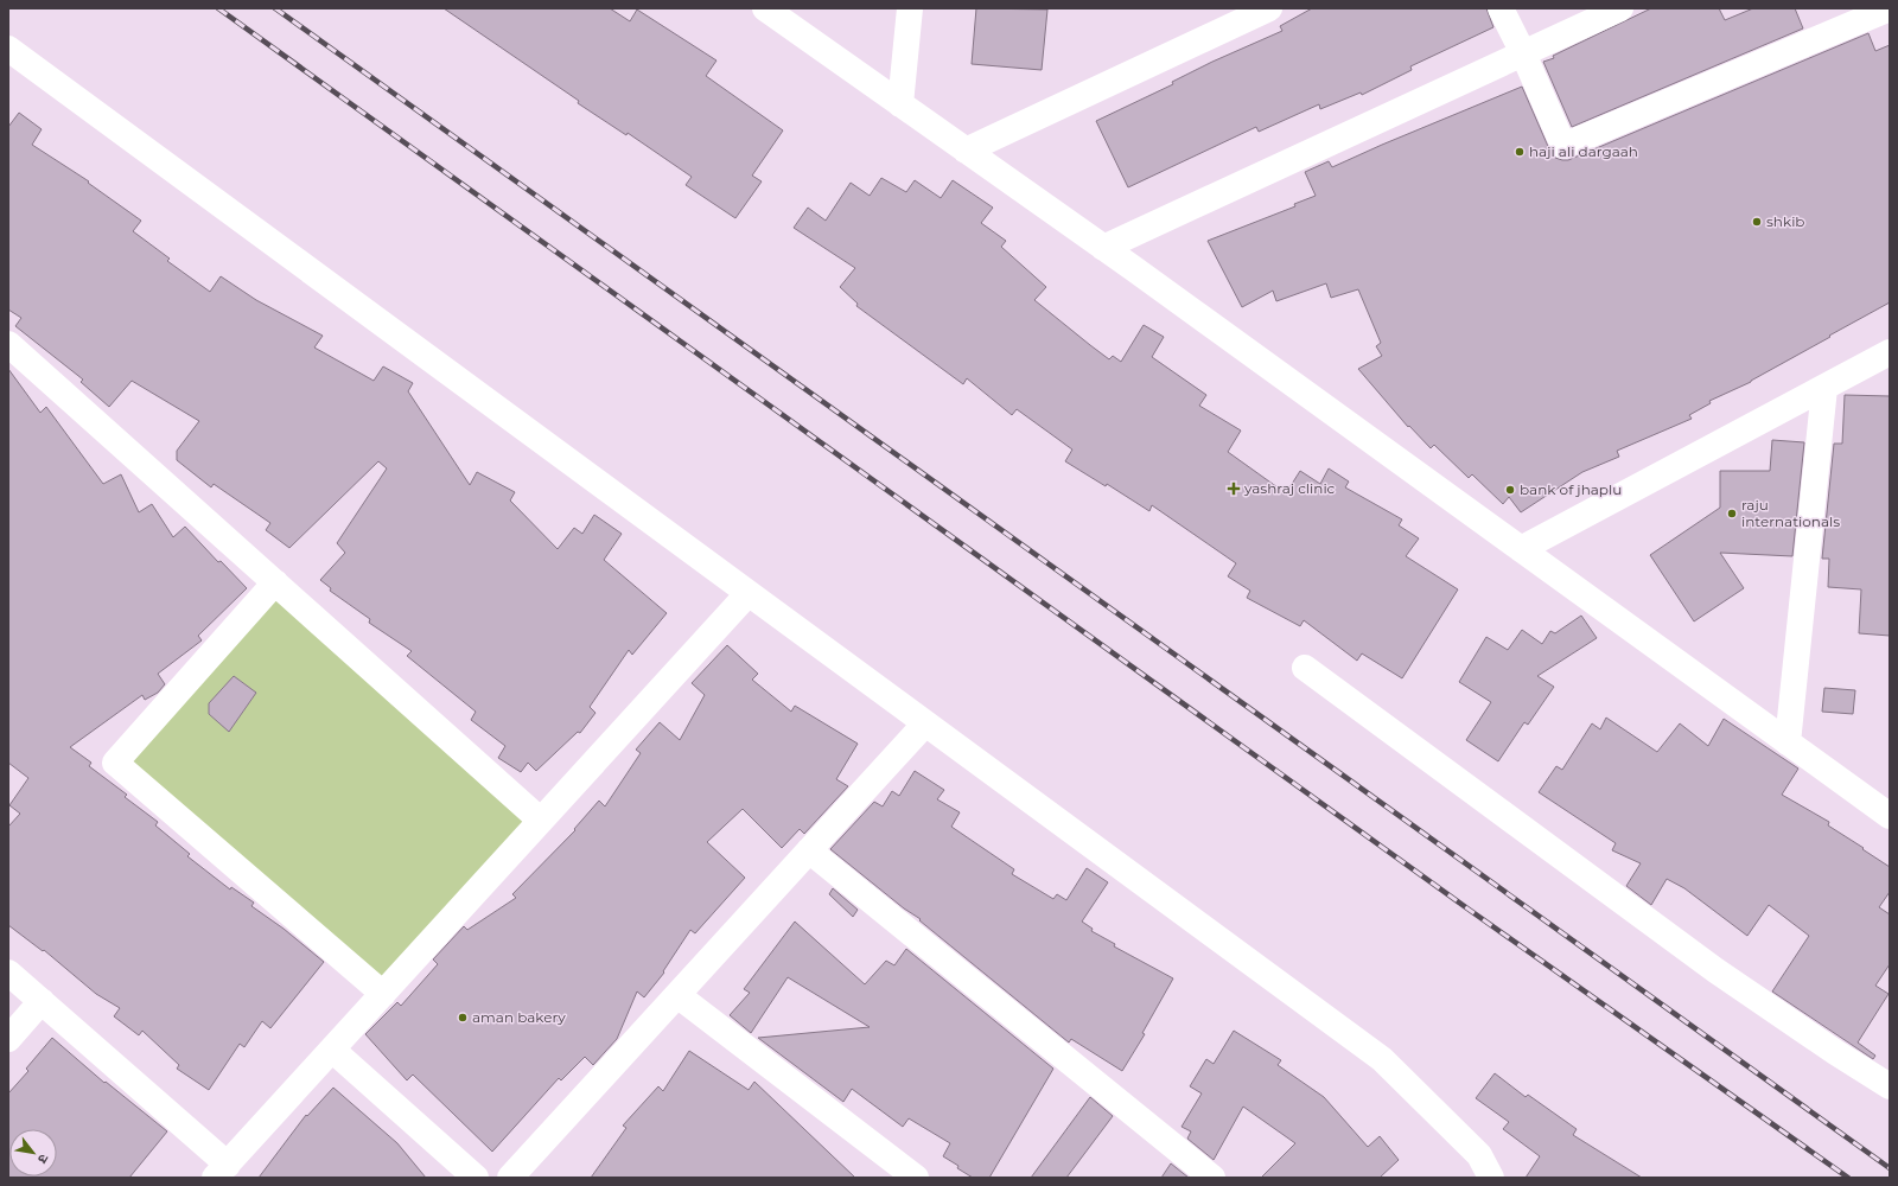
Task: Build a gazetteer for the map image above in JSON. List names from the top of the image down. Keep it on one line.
{"places":{"other":["haji ali dargaah","shkib","bank of jhaplu","raju internationals","aman bakery"],"health":["yashraj clinic"]},"north":"bottom right"}
